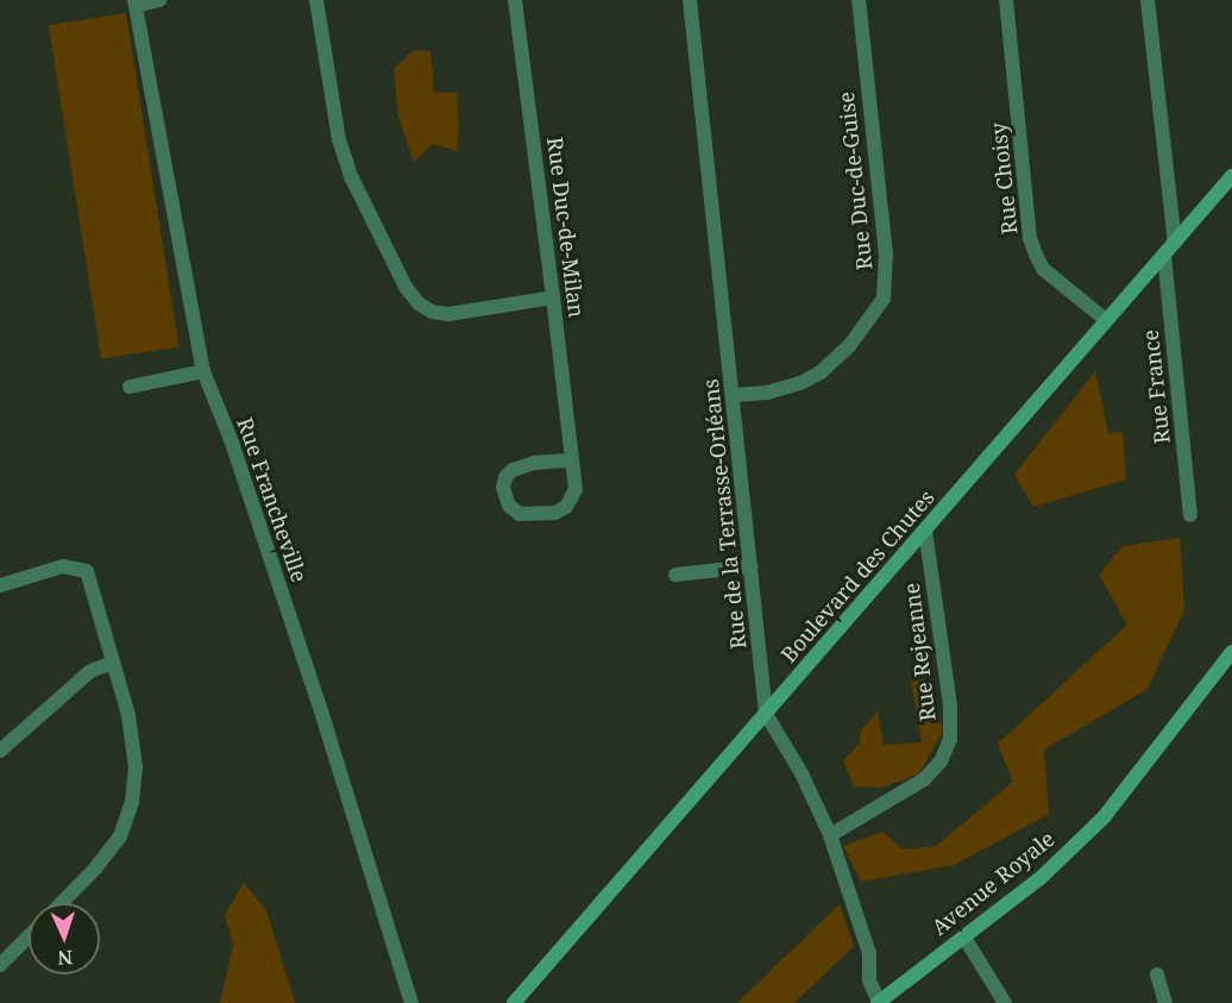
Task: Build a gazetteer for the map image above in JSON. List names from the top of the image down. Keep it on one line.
{"streets":{"street":["Rue Choisy","Rue Duc-de-Guise","Rue Duc-de-Milan","Rue France","Rue Francheville","Rue de la Terrasse-Orléans","Boulevard des Chutes","Rue Rejeanne","Avenue Royale"]},"crossings":[["Rue Choisy","Boulevard des Chutes"],["Rue Duc-de-Guise","Rue de la Terrasse-Orléans"],["Rue France","Boulevard des Chutes"],["Rue de la Terrasse-Orléans","Boulevard des Chutes"],["Rue de la Terrasse-Orléans","Rue Rejeanne"],["Rue de la Terrasse-Orléans","Avenue Royale"],["Boulevard des Chutes","Rue Rejeanne"]],"north":"bottom"}
